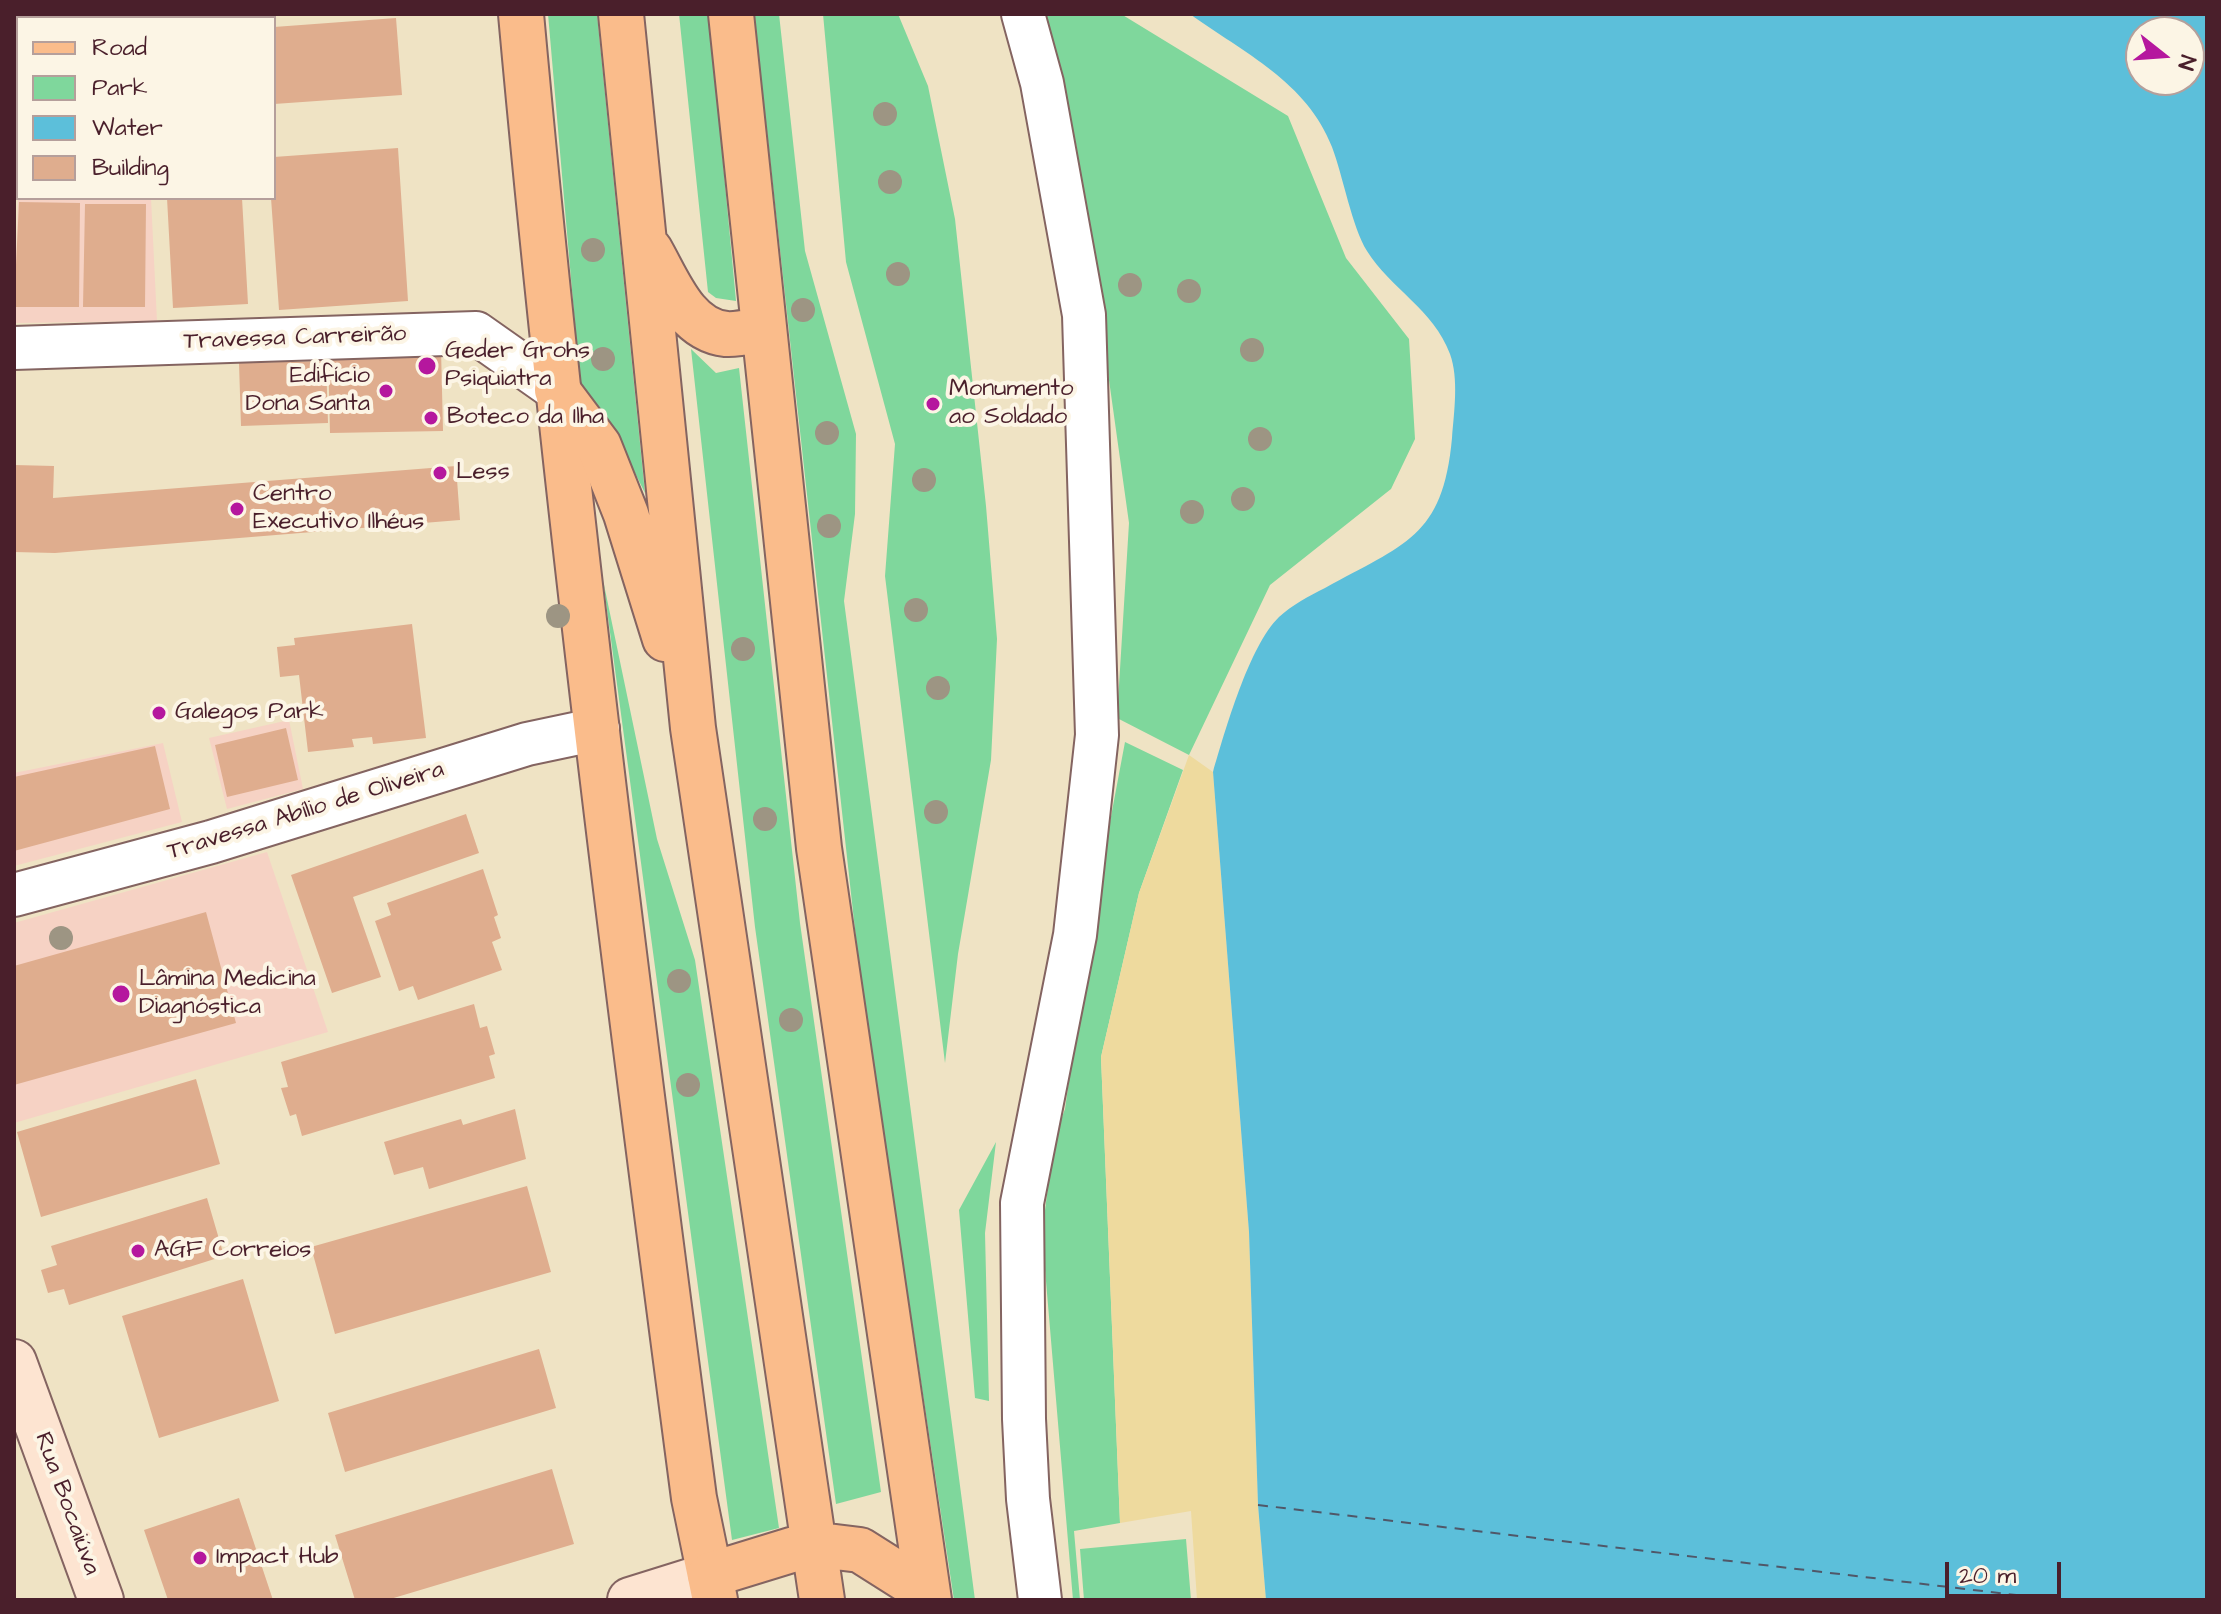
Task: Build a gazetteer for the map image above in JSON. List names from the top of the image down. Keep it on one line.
{"streets":{"main road":["Rua Bocaiúva"],"street":["Travessa Carreirão","Travessa Abílio de Oliveira"]},"places":["Geder Grohs Psiquiatra","Edifício Dona Santa","Monumento ao Soldado","Boteco da Ilha","Less","Centro Executivo Ilhéus","Galegos Park","Lâmina Medicina Diagnóstica","AGF Correios","Impact Hub"],"legend":["Road","Park","Water","Building"],"scale_bar":"20 m","north":"right"}
